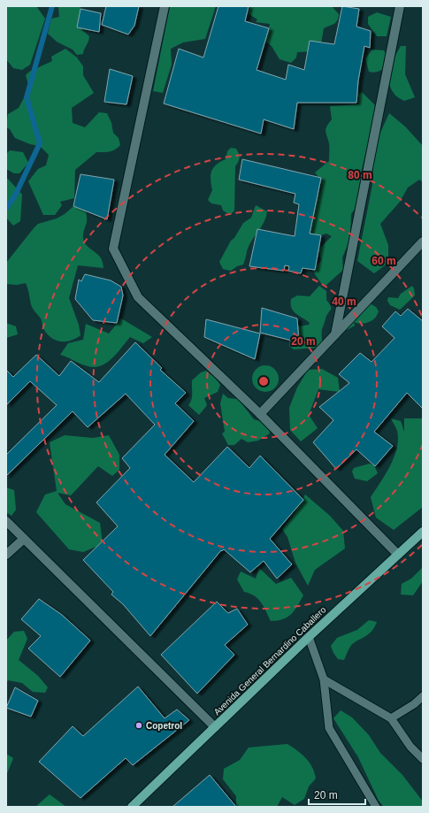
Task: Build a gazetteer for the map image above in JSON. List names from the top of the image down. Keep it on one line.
{"streets":{"main road":["Avenida General Bernardino Caballero"]},"places":["Copetrol"],"scale_bar":"20 m","rings":["80 m","60 m","40 m","20 m"]}
